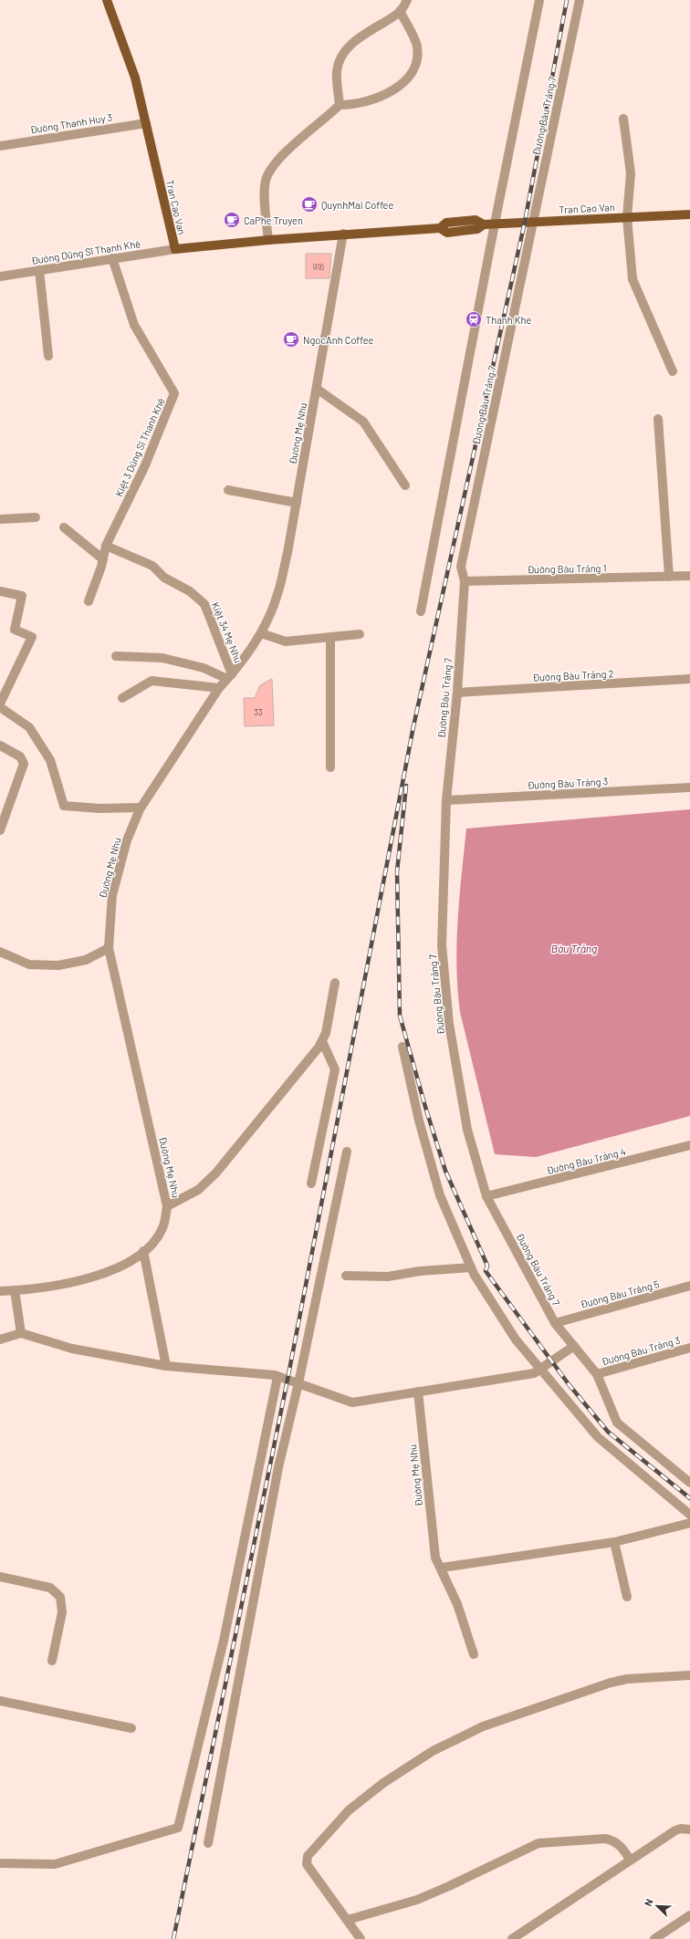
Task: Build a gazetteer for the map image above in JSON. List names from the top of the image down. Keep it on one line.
{"streets":{"main road":["Tran Cao Van"],"street":["Đường Bàu Trảng 7","Đường Thanh Huy 3","Đường Dũng Sĩ Thanh Khê","Đường Mẹ Nhu","Kiệt 3 Dũng Sĩ Thanh Khê","Đường Bàu Trảng 1","Kiệt 34 Mẹ Nhu","Đường Bàu Trảng 2","Đường Bàu Trảng 3","Đường Bàu Trảng 4","Đường Bàu Trảng 5"]},"crossings":[["Đường Bàu Trảng 7","Tran Cao Van"],["Đường Bàu Trảng 7","Đường Bàu Trảng 1"],["Đường Bàu Trảng 7","Đường Bàu Trảng 2"],["Đường Bàu Trảng 7","Đường Bàu Trảng 3"],["Đường Bàu Trảng 7","Đường Bàu Trảng 4"],["Đường Bàu Trảng 7","Đường Bàu Trảng 5"],["Đường Thanh Huy 3","Tran Cao Van"],["Tran Cao Van","Đường Dũng Sĩ Thanh Khê"],["Tran Cao Van","Đường Mẹ Nhu"],["Đường Dũng Sĩ Thanh Khê","Kiệt 3 Dũng Sĩ Thanh Khê"],["Đường Mẹ Nhu","Kiệt 34 Mẹ Nhu"],["Kiệt 3 Dũng Sĩ Thanh Khê","Kiệt 34 Mẹ Nhu"]],"water":["Bàu Trảng"],"places":{"cafe":["QuynhMai Coffee","CaPhe Truyen","NgocAnh Coffee"],"station":["Thanh Khe"]},"house_numbers":["916","33"],"north":"top left"}
